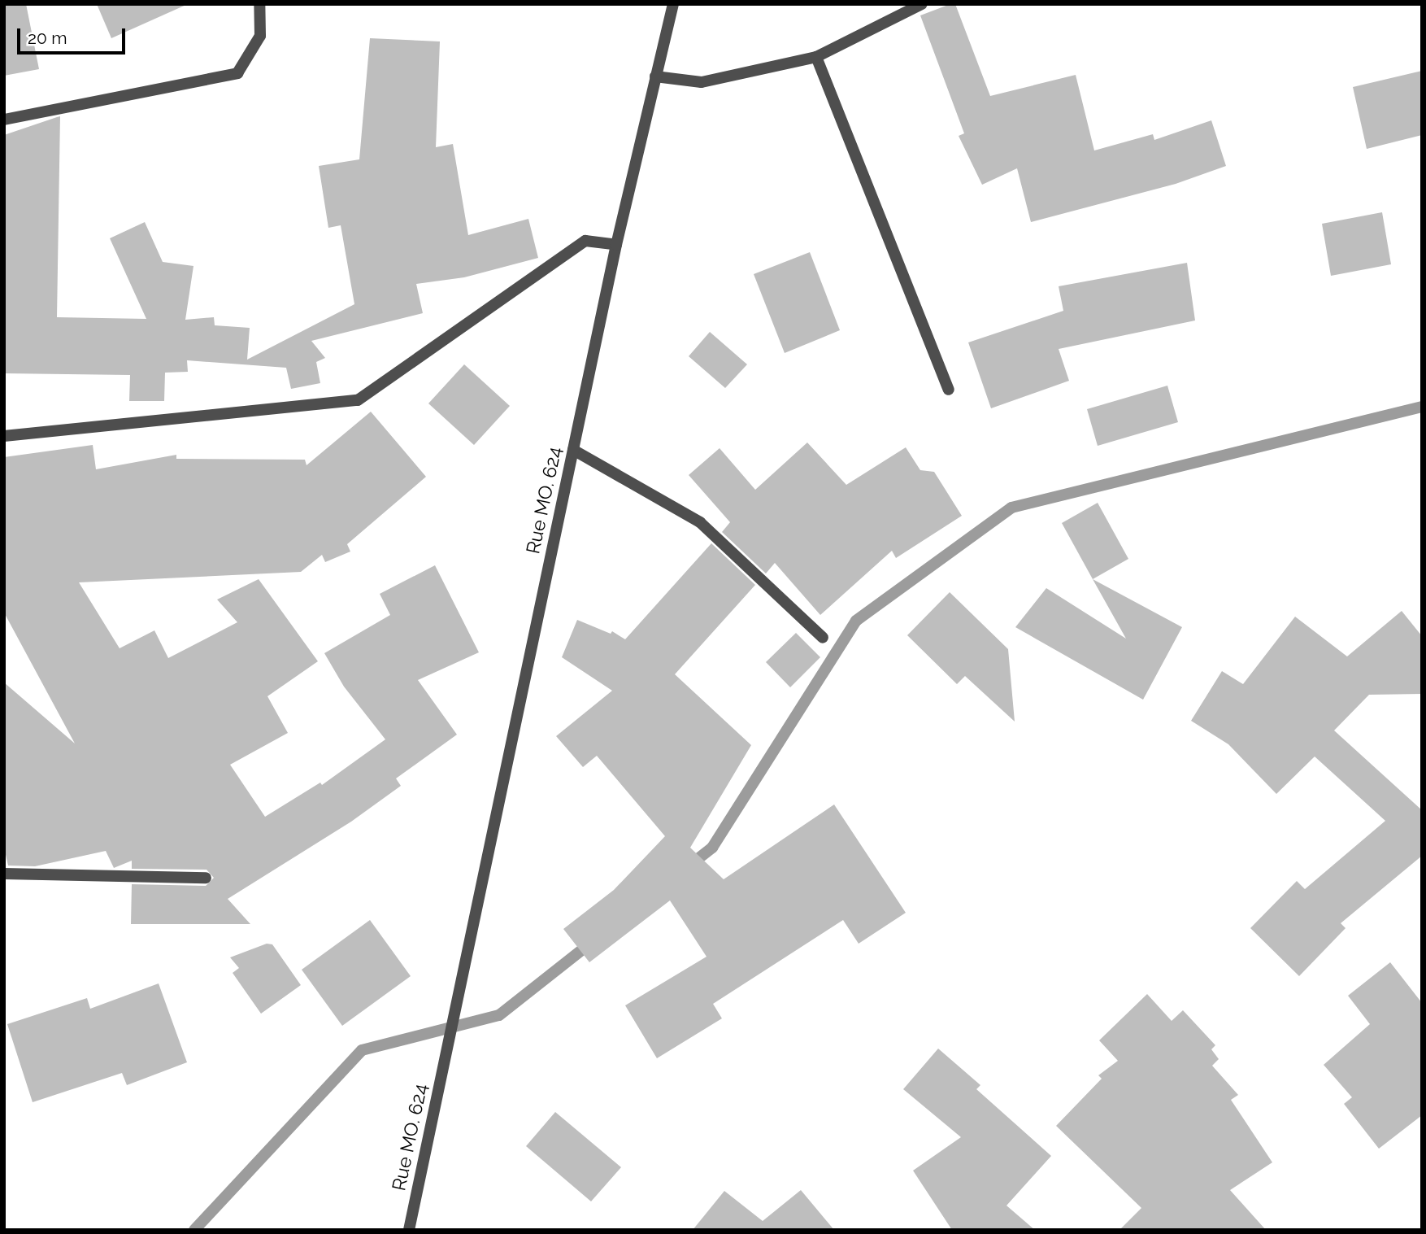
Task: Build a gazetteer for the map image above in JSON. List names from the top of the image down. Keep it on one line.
{"streets":{"street":["Rue MO. 624"]},"scale_bar":"20 m"}
